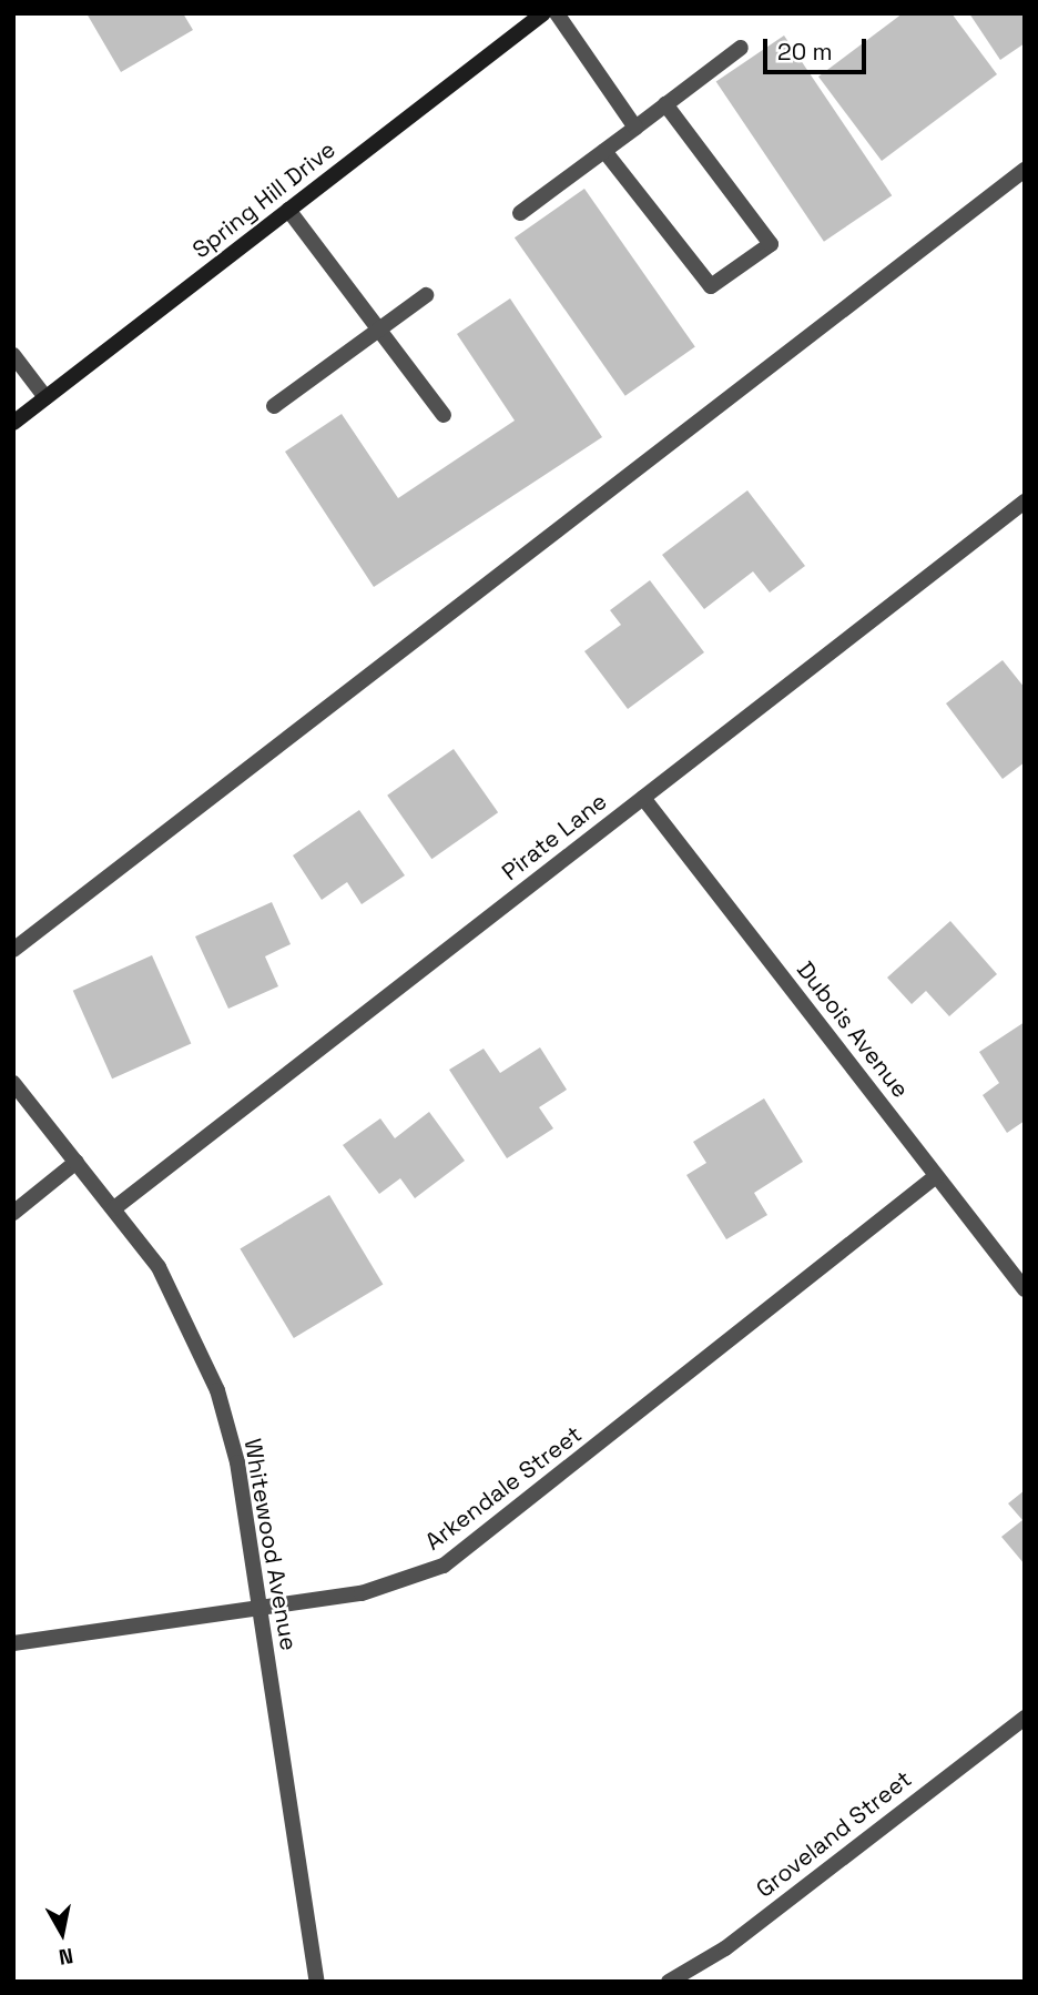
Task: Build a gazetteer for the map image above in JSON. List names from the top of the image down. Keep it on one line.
{"streets":{"main road":["Spring Hill Drive"],"street":["Pirate Lane","Dubois Avenue","Arkendale Street","Whitewood Avenue","Groveland Street"]},"crossings":[["Pirate Lane","Dubois Avenue"],["Pirate Lane","Whitewood Avenue"],["Dubois Avenue","Arkendale Street"],["Arkendale Street","Whitewood Avenue"]],"scale_bar":"20 m","north":"bottom"}
